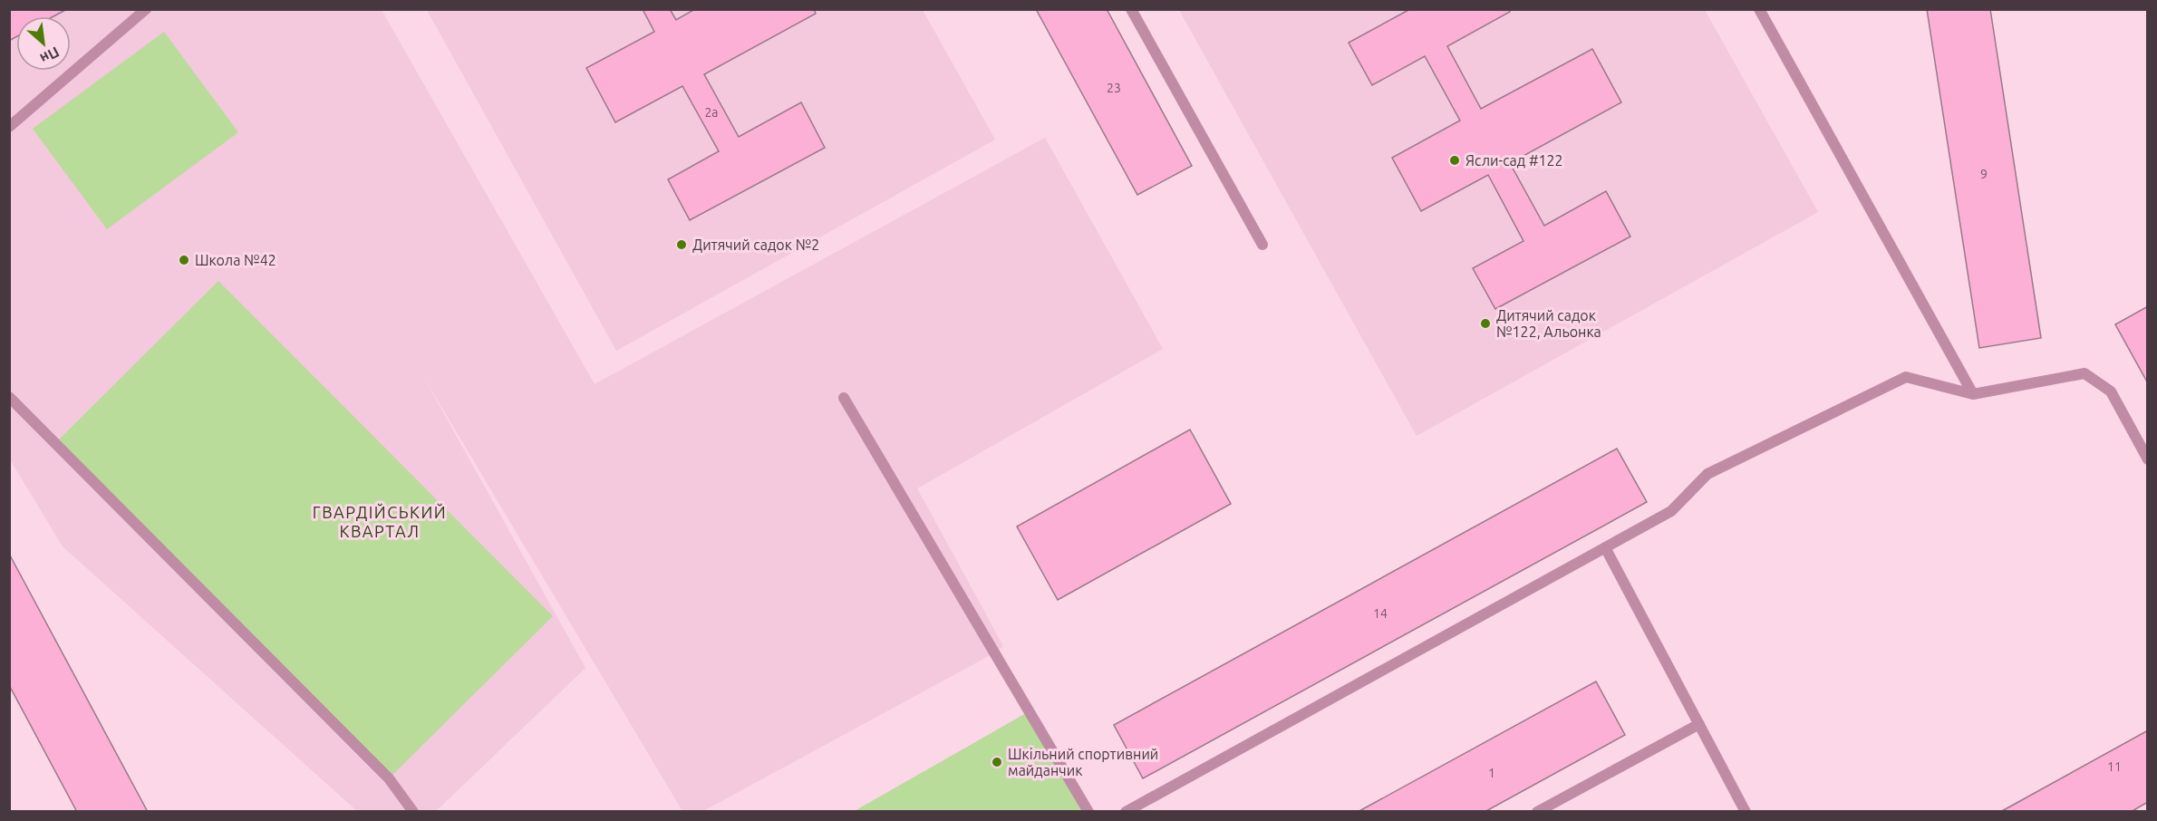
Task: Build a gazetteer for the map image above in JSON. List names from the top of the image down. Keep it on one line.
{"districts":["ГВАРДІЙСЬКИЙ КВАРТАЛ"],"places":["Ясли-сад #122","Дитячий садок №2","Школа №42","Дитячий садок №122, Альонка","Шкільний спортивний майданчик"],"house_numbers":["23","2а","9","14","11","1"],"north":"bottom right"}
